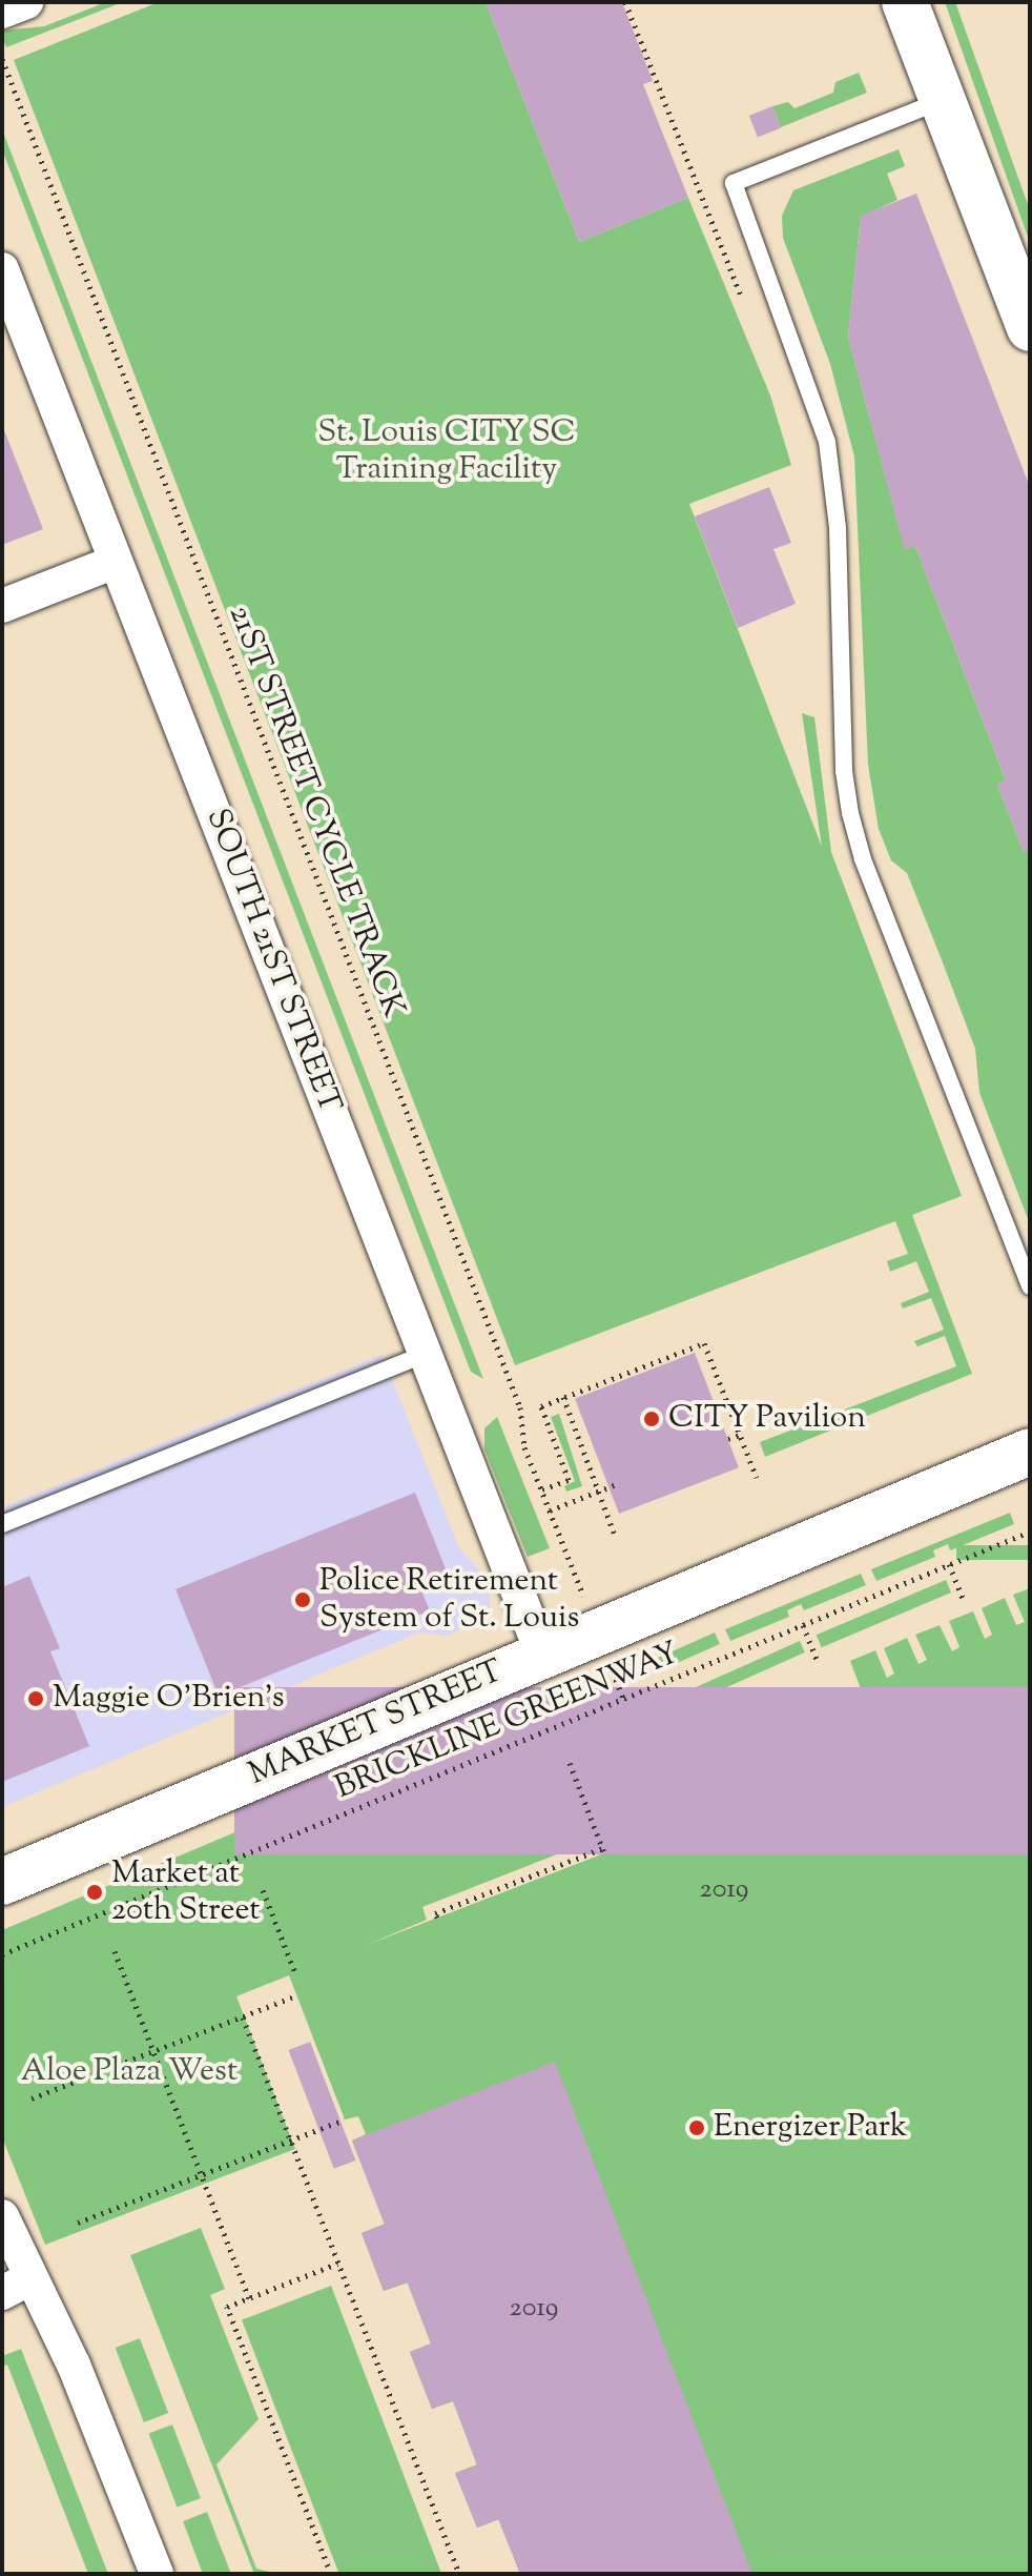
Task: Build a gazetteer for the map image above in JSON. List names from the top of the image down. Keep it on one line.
{"streets":{"main road":["MARKET STREET"],"street":["SOUTH 21ST STREET"],"path":["21ST STREET CYCLE TRACK","BRICKLINE GREENWAY"]},"crossings":[["SOUTH 21ST STREET","MARKET STREET"]],"parks":["St. Louis CITY SC Training Facility","Aloe Plaza West"],"places":["CITY Pavilion","Police Retirement System of St. Louis","Maggie O'Brien's","Market at 20th Street","Energizer Park"],"house_numbers":["2019","2019"]}
